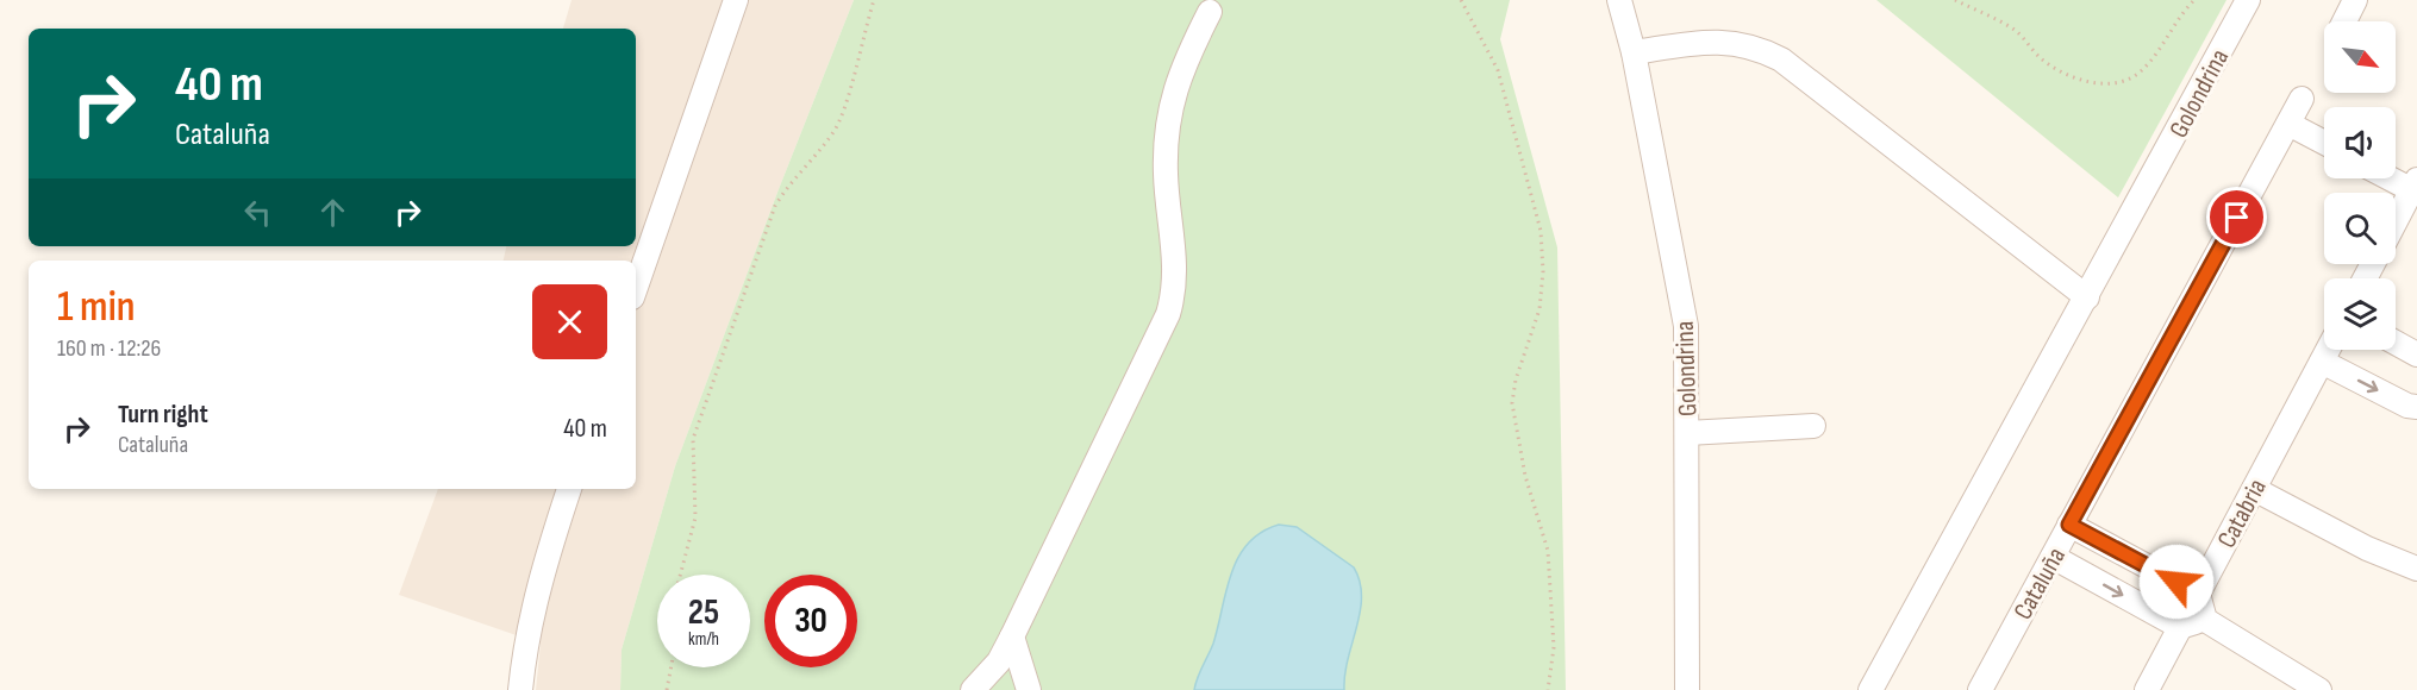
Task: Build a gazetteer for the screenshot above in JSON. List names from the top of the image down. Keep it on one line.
{"streets":{"street":["Golondrina","Catabria","Cataluña"]},"north":"bottom right","page":{"turn":["40 m","Cataluña"],"heading":["1 min","160 m · 12:26"],"list":[{"name":"Turn right","note":"Cataluña","value":"40 m"}],"speed":"25 km/h","limit":"30"}}
